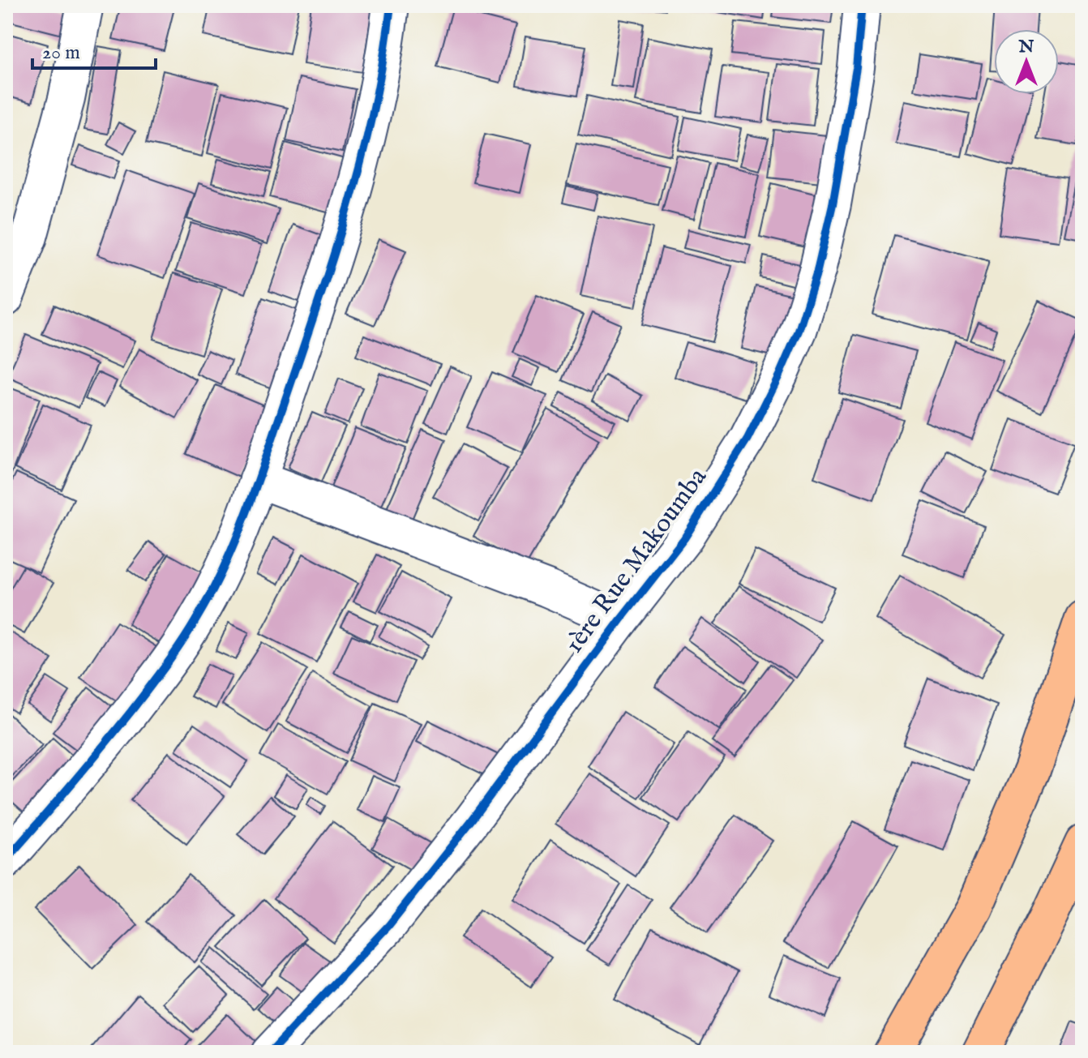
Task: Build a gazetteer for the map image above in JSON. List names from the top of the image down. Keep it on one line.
{"streets":{"street":["1ère Rue Makoumba"]},"scale_bar":"20 m","north":"top"}
